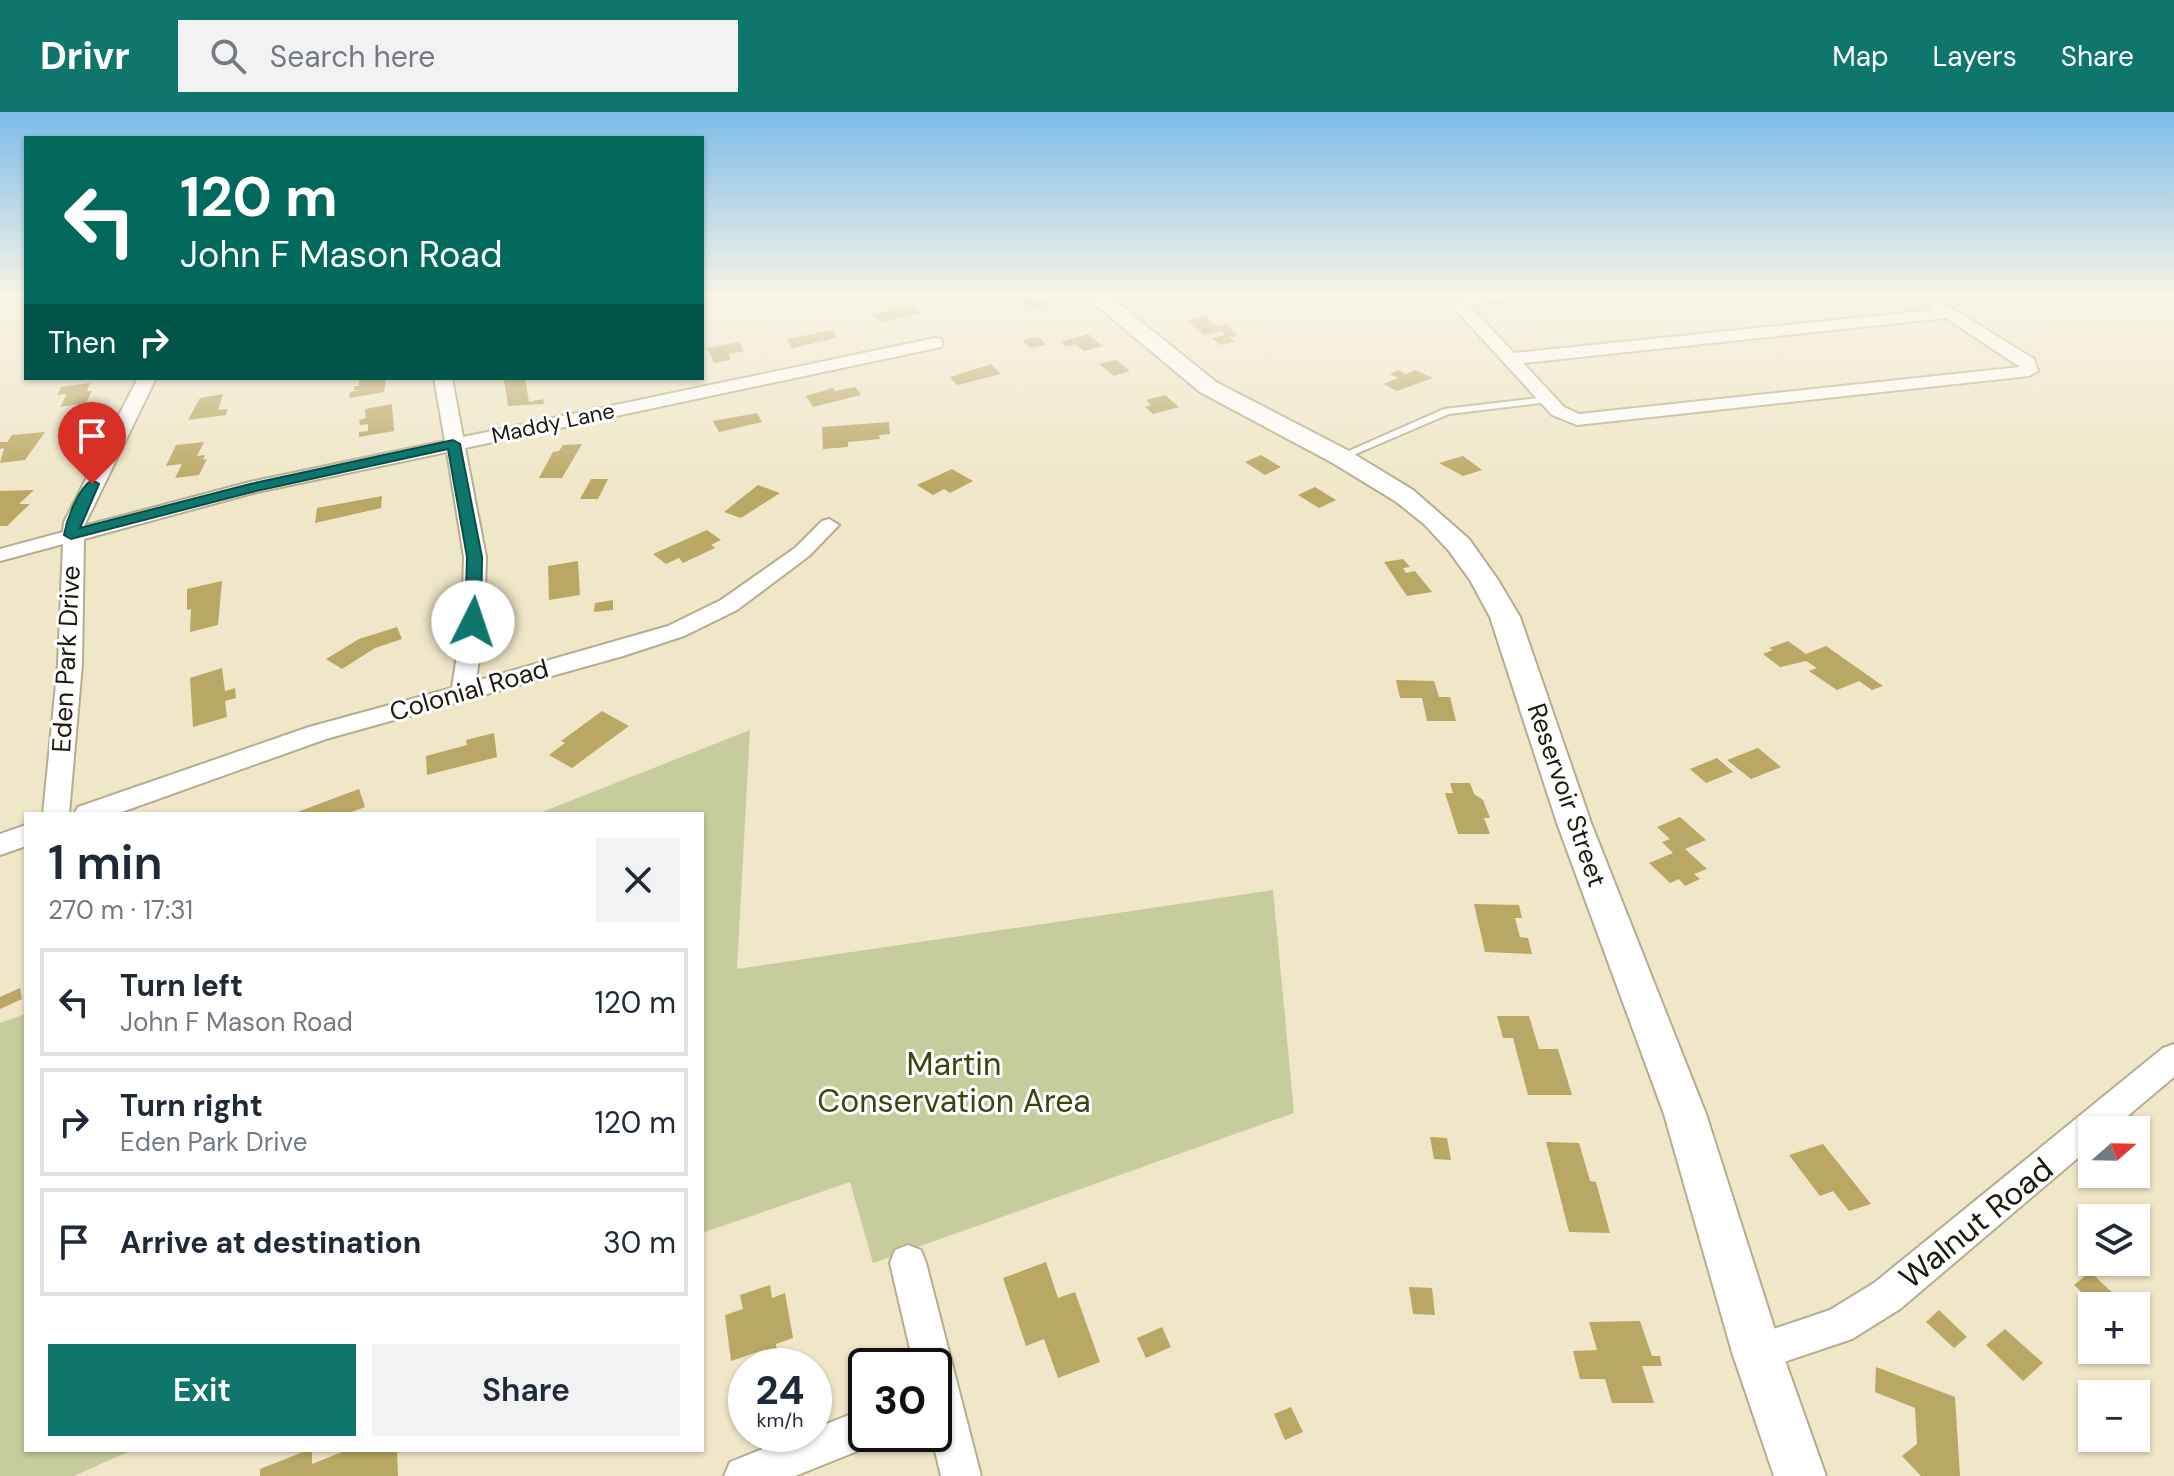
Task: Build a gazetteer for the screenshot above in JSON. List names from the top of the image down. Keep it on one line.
{"streets":{"street":["Maddy Lane","Eden Park Drive","Colonial Road","Reservoir Street","Walnut Road"]},"crossings":[["Maddy Lane","Eden Park Drive"],["Reservoir Street","Walnut Road"]],"parks":["Martin Conservation Area"],"north":"right","page":{"header":"Drivr","search":"Search here","nav":["Map","Layers","Share"],"turn":["120 m","John F Mason Road"],"then":"Then","heading":["1 min","270 m · 17:31"],"list":[{"name":"Turn left","note":"John F Mason Road","value":"120 m"},{"name":"Turn right","note":"Eden Park Drive","value":"120 m"},{"name":"Arrive at destination","value":"30 m"}],"map_buttons":["+","−"],"buttons":["Exit","Share"],"speed":"24 km/h","limit":"30"}}
